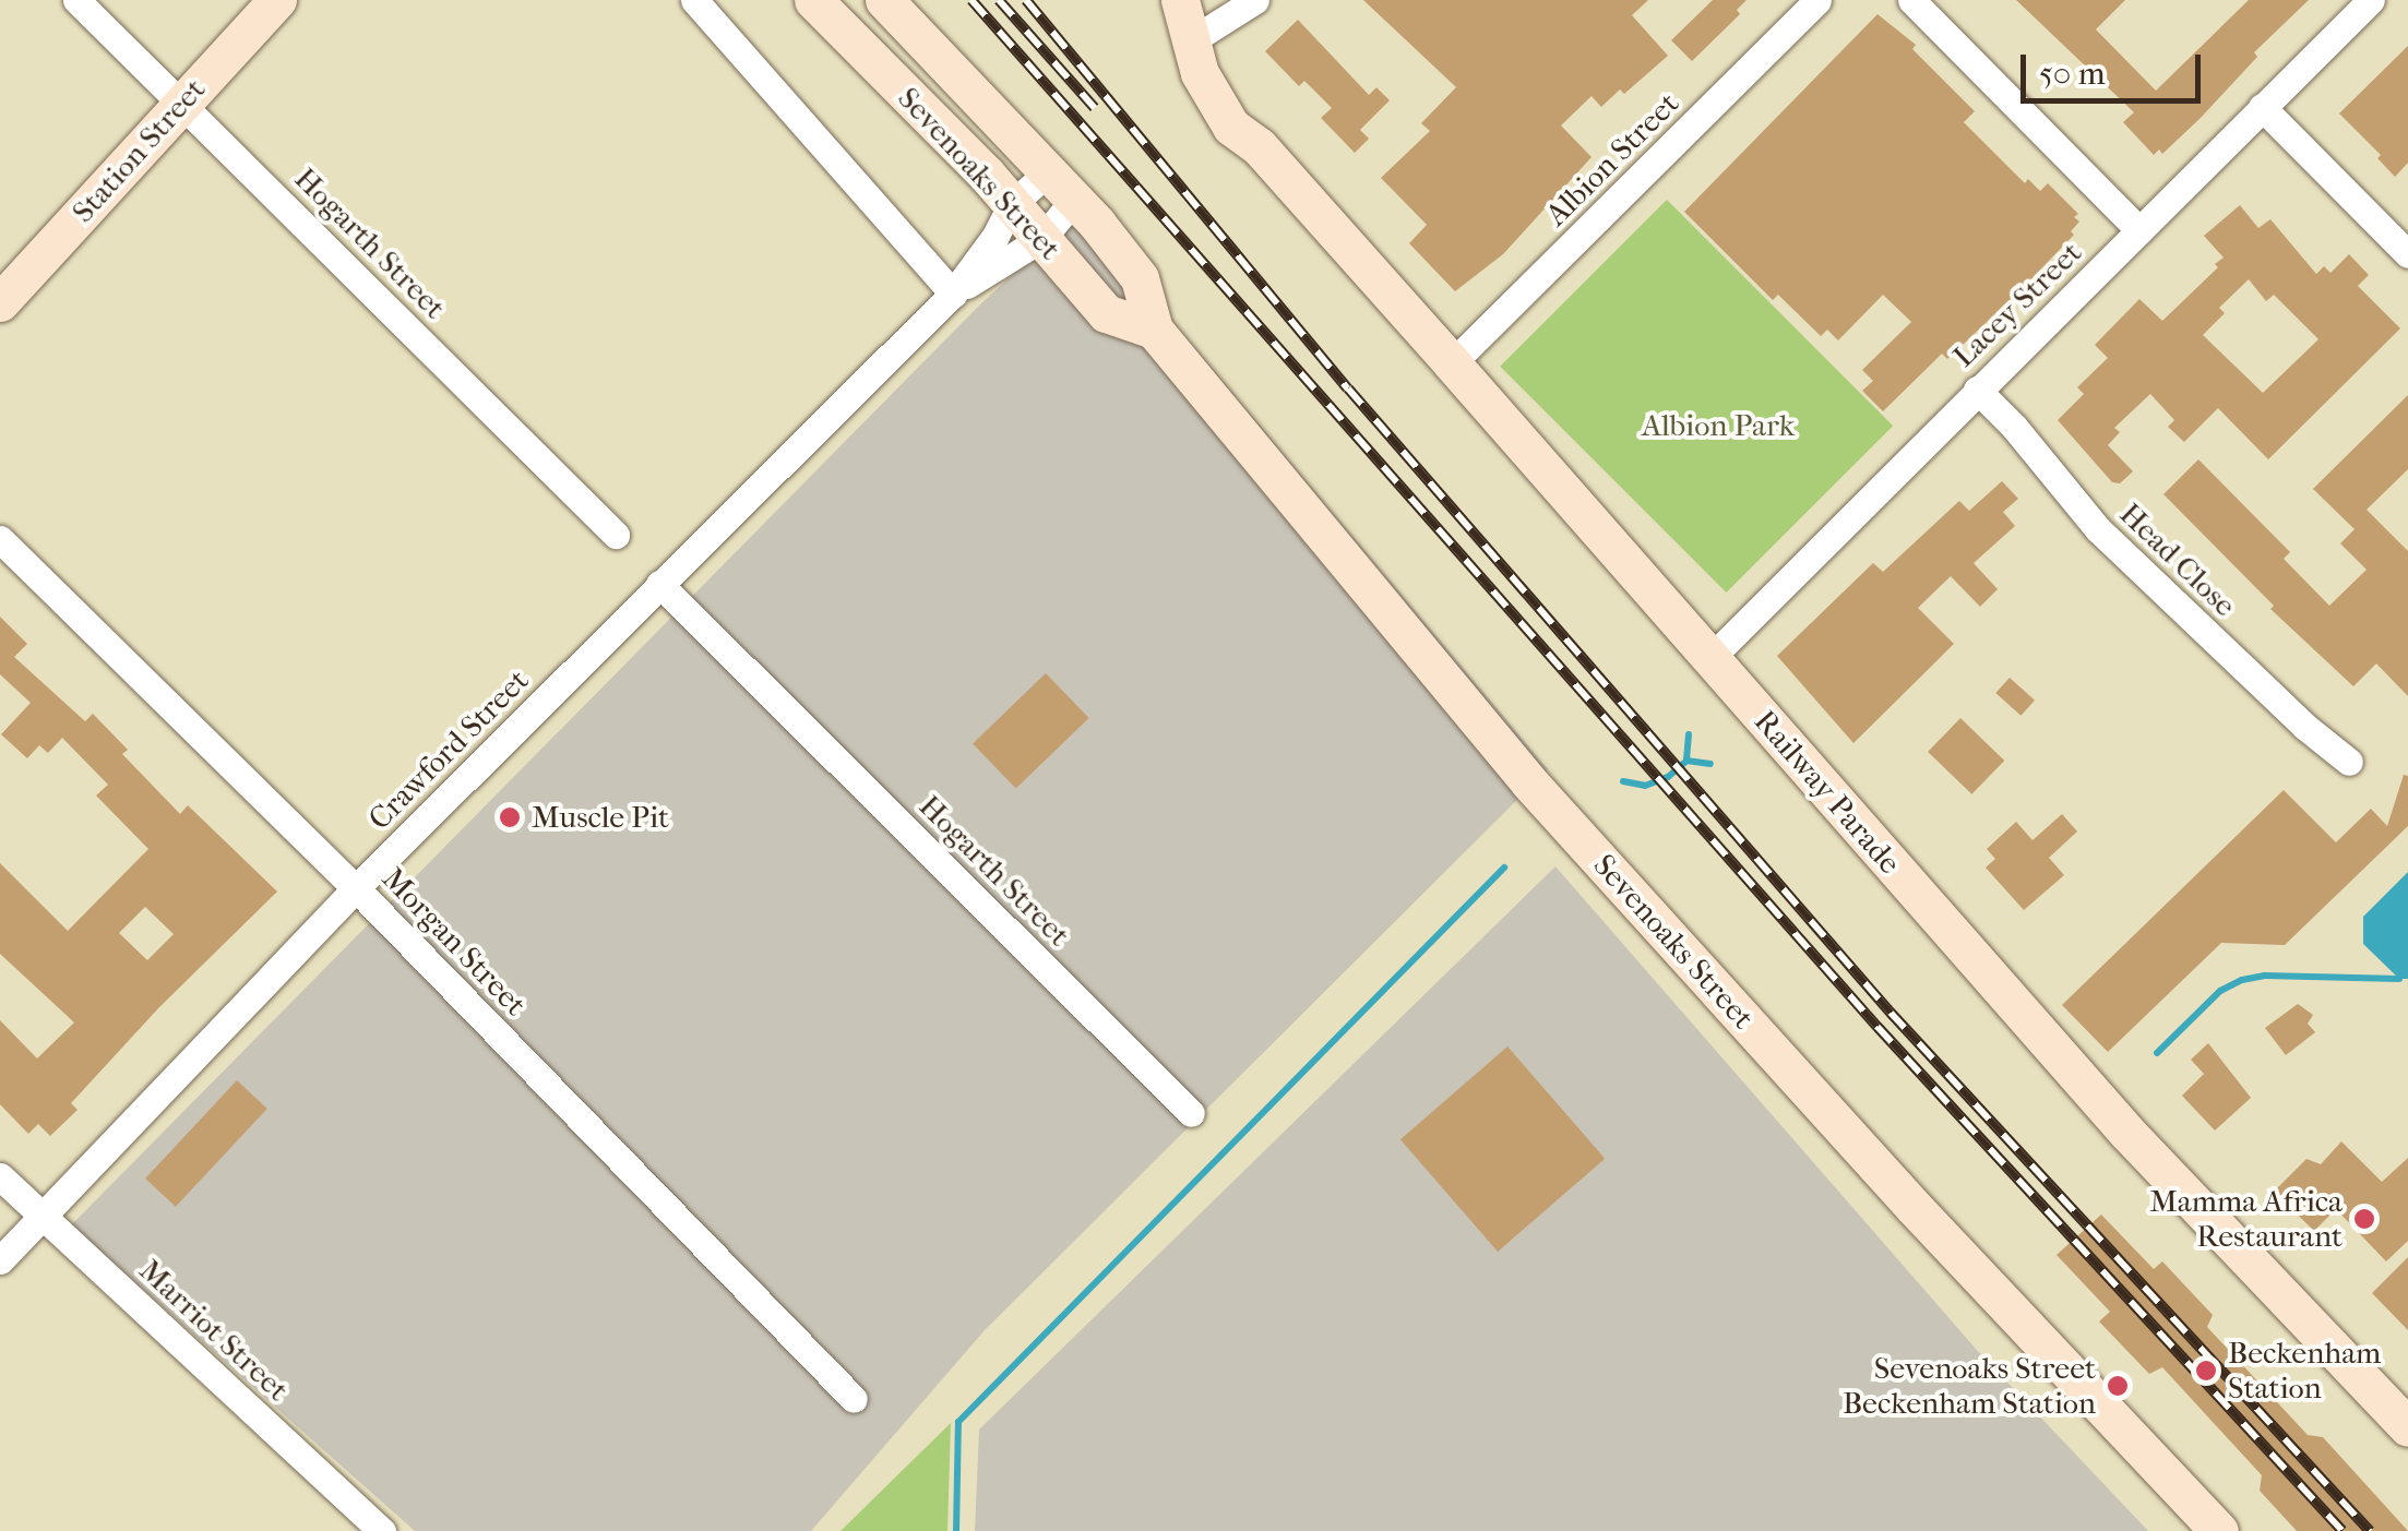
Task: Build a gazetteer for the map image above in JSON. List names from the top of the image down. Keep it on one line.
{"streets":{"main road":["Station Street","Sevenoaks Street","Railway Parade"],"street":["Albion Street","Hogarth Street","Lacey Street","Head Close","Crawford Street","Morgan Street","Marriot Street"]},"crossings":[["Station Street","Hogarth Street"],["Albion Street","Railway Parade"],["Sevenoaks Street","Crawford Street"],["Hogarth Street","Crawford Street"],["Lacey Street","Head Close"],["Lacey Street","Railway Parade"],["Crawford Street","Morgan Street"],["Crawford Street","Marriot Street"]],"parks":["Albion Park"],"places":["Muscle Pit","Mamma Africa Restaurant","Beckenham Station","Sevenoaks Street Beckenham Station"],"scale_bar":"50 m"}
